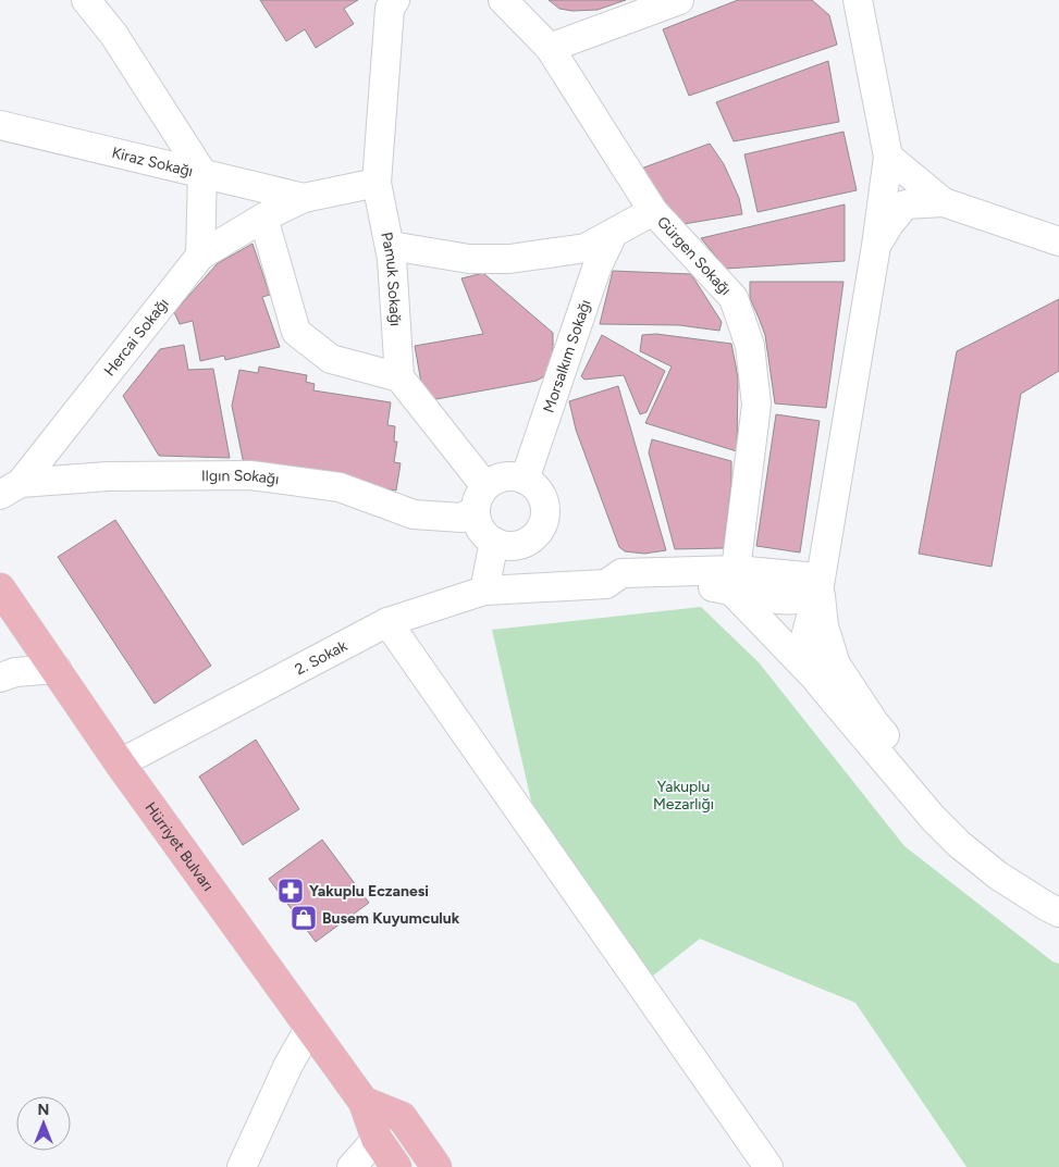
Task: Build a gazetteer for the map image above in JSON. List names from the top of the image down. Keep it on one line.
{"streets":{"main road":["Hürriyet Bulvarı"],"street":["Kiraz Sokağı","Gürgen Sokağı","Pamuk Sokağı","Hercai Sokağı","Morsalkım Sokağı","Ilgın Sokağı","2. Sokak"]},"crossings":[["Gürgen Sokağı","2. Sokak"],["Hercai Sokağı","Ilgın Sokağı"],["Morsalkım Sokağı","Ilgın Sokağı"],["2. Sokak","Hürriyet Bulvarı"]],"parks":["Yakuplu Mezarlığı"],"places":{"pharmacy":["Yakuplu Eczanesi"],"shop":["Busem Kuyumculuk"]},"north":"top"}
